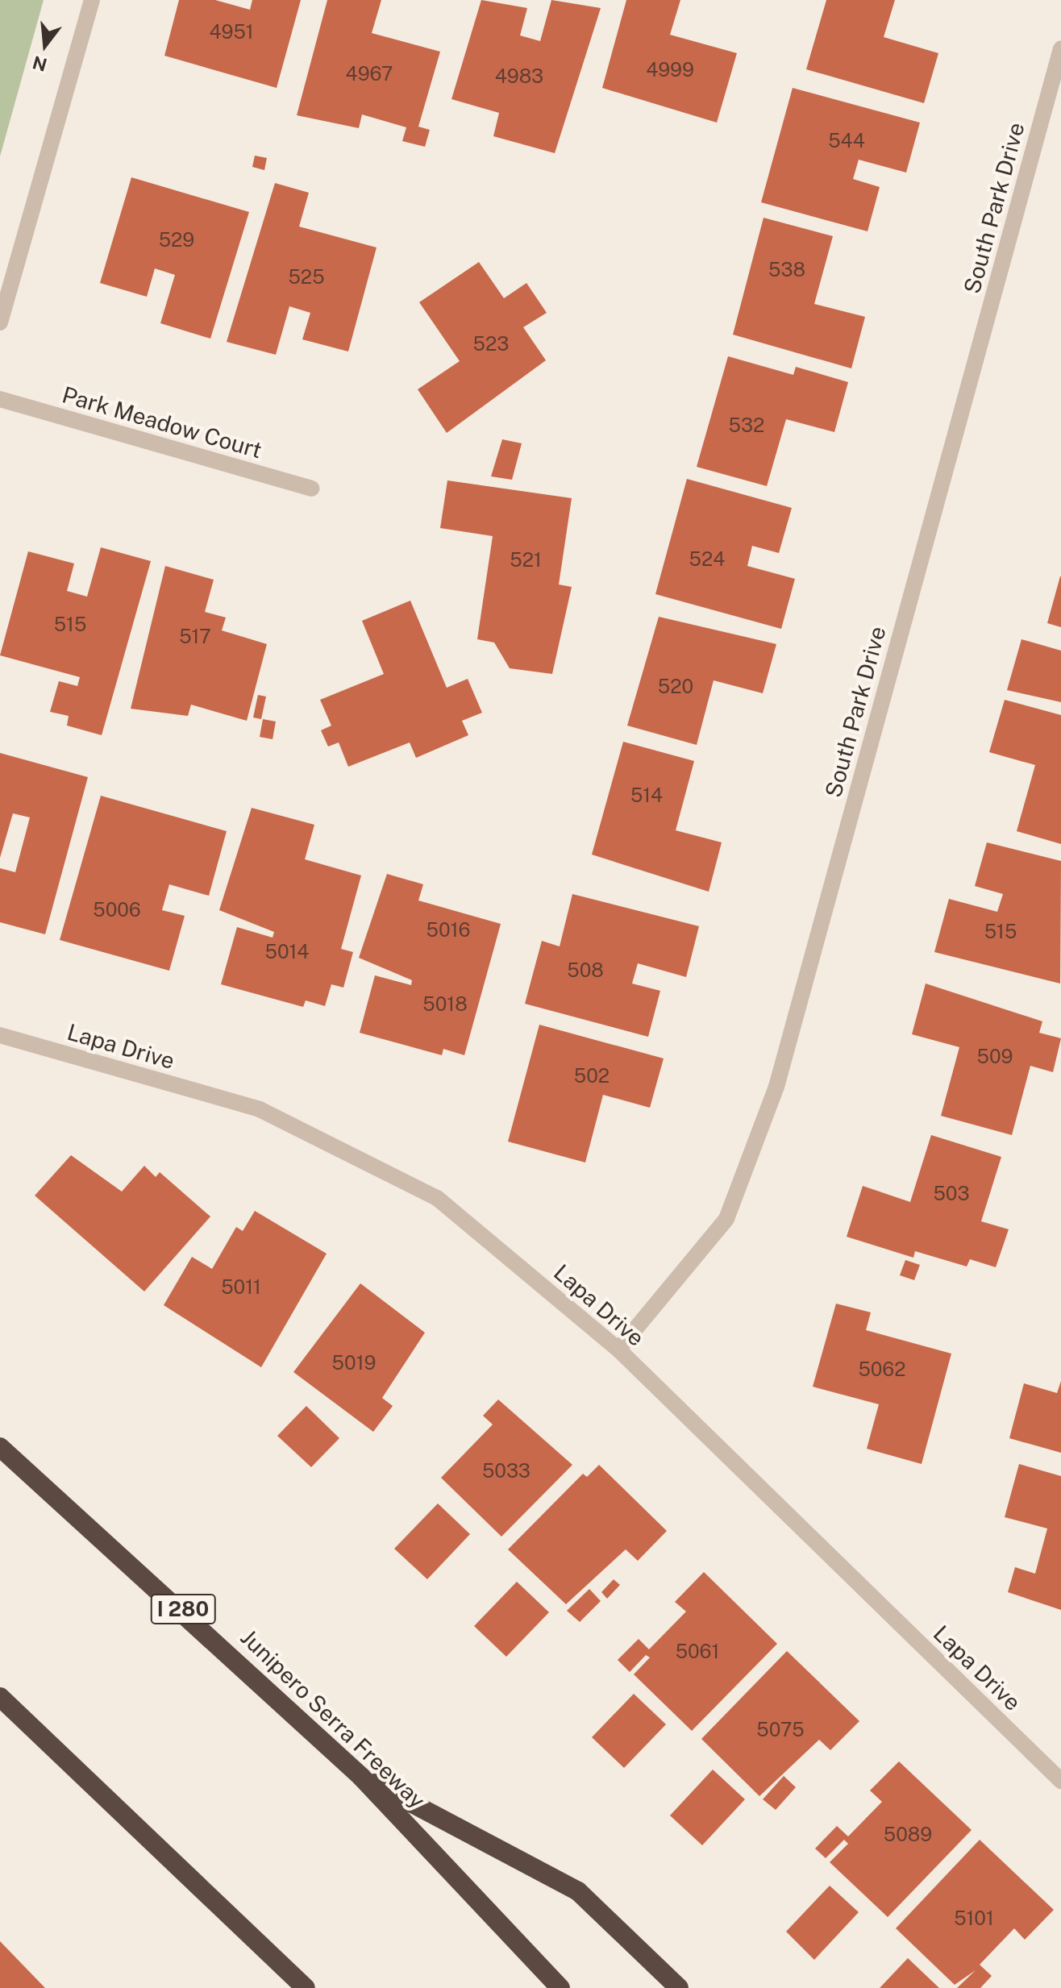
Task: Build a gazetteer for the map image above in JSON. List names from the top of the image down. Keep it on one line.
{"streets":{"highway":["I 280","Junipero Serra Freeway"],"street":["South Park Drive","Park Meadow Court","Lapa Drive"]},"crossings":[["South Park Drive","Lapa Drive"]],"house_numbers":["4951","4999","4967","4983","544","529","538","525","523","532","524","521","515","517","520","514","5006","5016","515","5014","508","5018","509","502","503","5011","5019","5062","5033","5061","5075","5089","5101"],"north":"bottom"}
